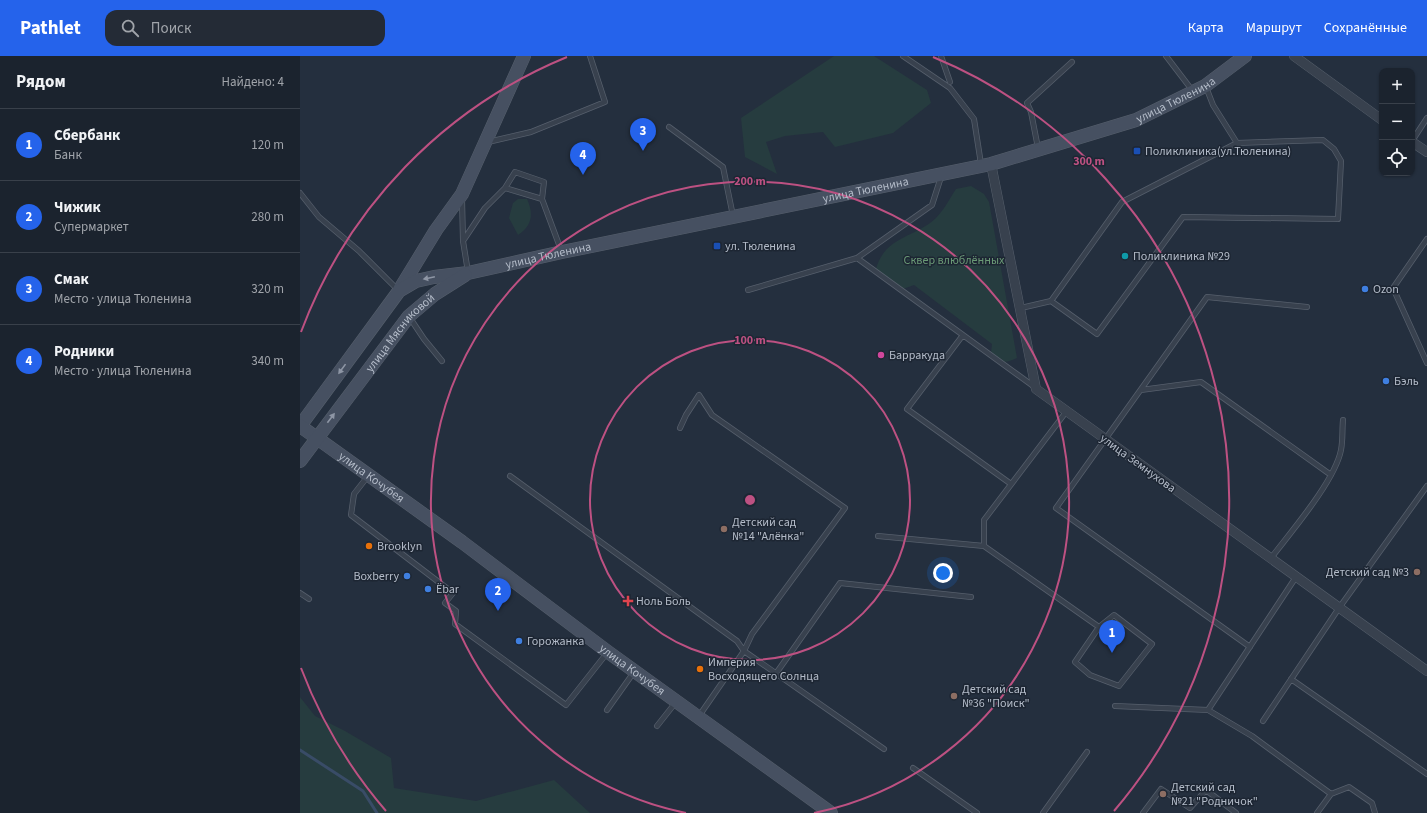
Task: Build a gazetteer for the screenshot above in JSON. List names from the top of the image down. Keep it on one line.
{"streets":{"street":["улица Тюленина","улица Мясниковой","улица Земнухова","улица Кочубея"]},"crossings":[["улица Тюленина","улица Мясниковой"],["улица Мясниковой","улица Кочубея"]],"parks":["Сквер влюблённых"],"places":{"transit":["Поликлиника(ул.Тюленина)","ул. Тюленина"],"other":["Поликлиника №29","Ozon","Барракуда","Бэль","Детский сад №14 \"Алёнка\"","Brooklyn","Детский сад №3","Boxberry","Ёbar","Горожанка","Империя Восходящего Солнца","Детский сад №36 \"Поиск\"","Детский сад №21 \"Родничок\""],"health":["Ноль Боль"]},"page":{"header":"Pathlet","search":"Поиск","nav":["Карта","Маршрут","Сохранённые"],"heading":["Рядом","Найдено: 4"],"map_buttons":["+","−"],"list":[{"mark":"1","name":"Сбербанк","note":"Банк","value":"120 m"},{"mark":"2","name":"Чижик","note":"Супермаркет","value":"280 m"},{"mark":"3","name":"Смак","note":"Место · улица Тюленина","value":"320 m"},{"mark":"4","name":"Родники","note":"Место · улица Тюленина","value":"340 m"}],"pins":["3","4","2","1"]},"rings":["300 m","200 m","100 m"]}
